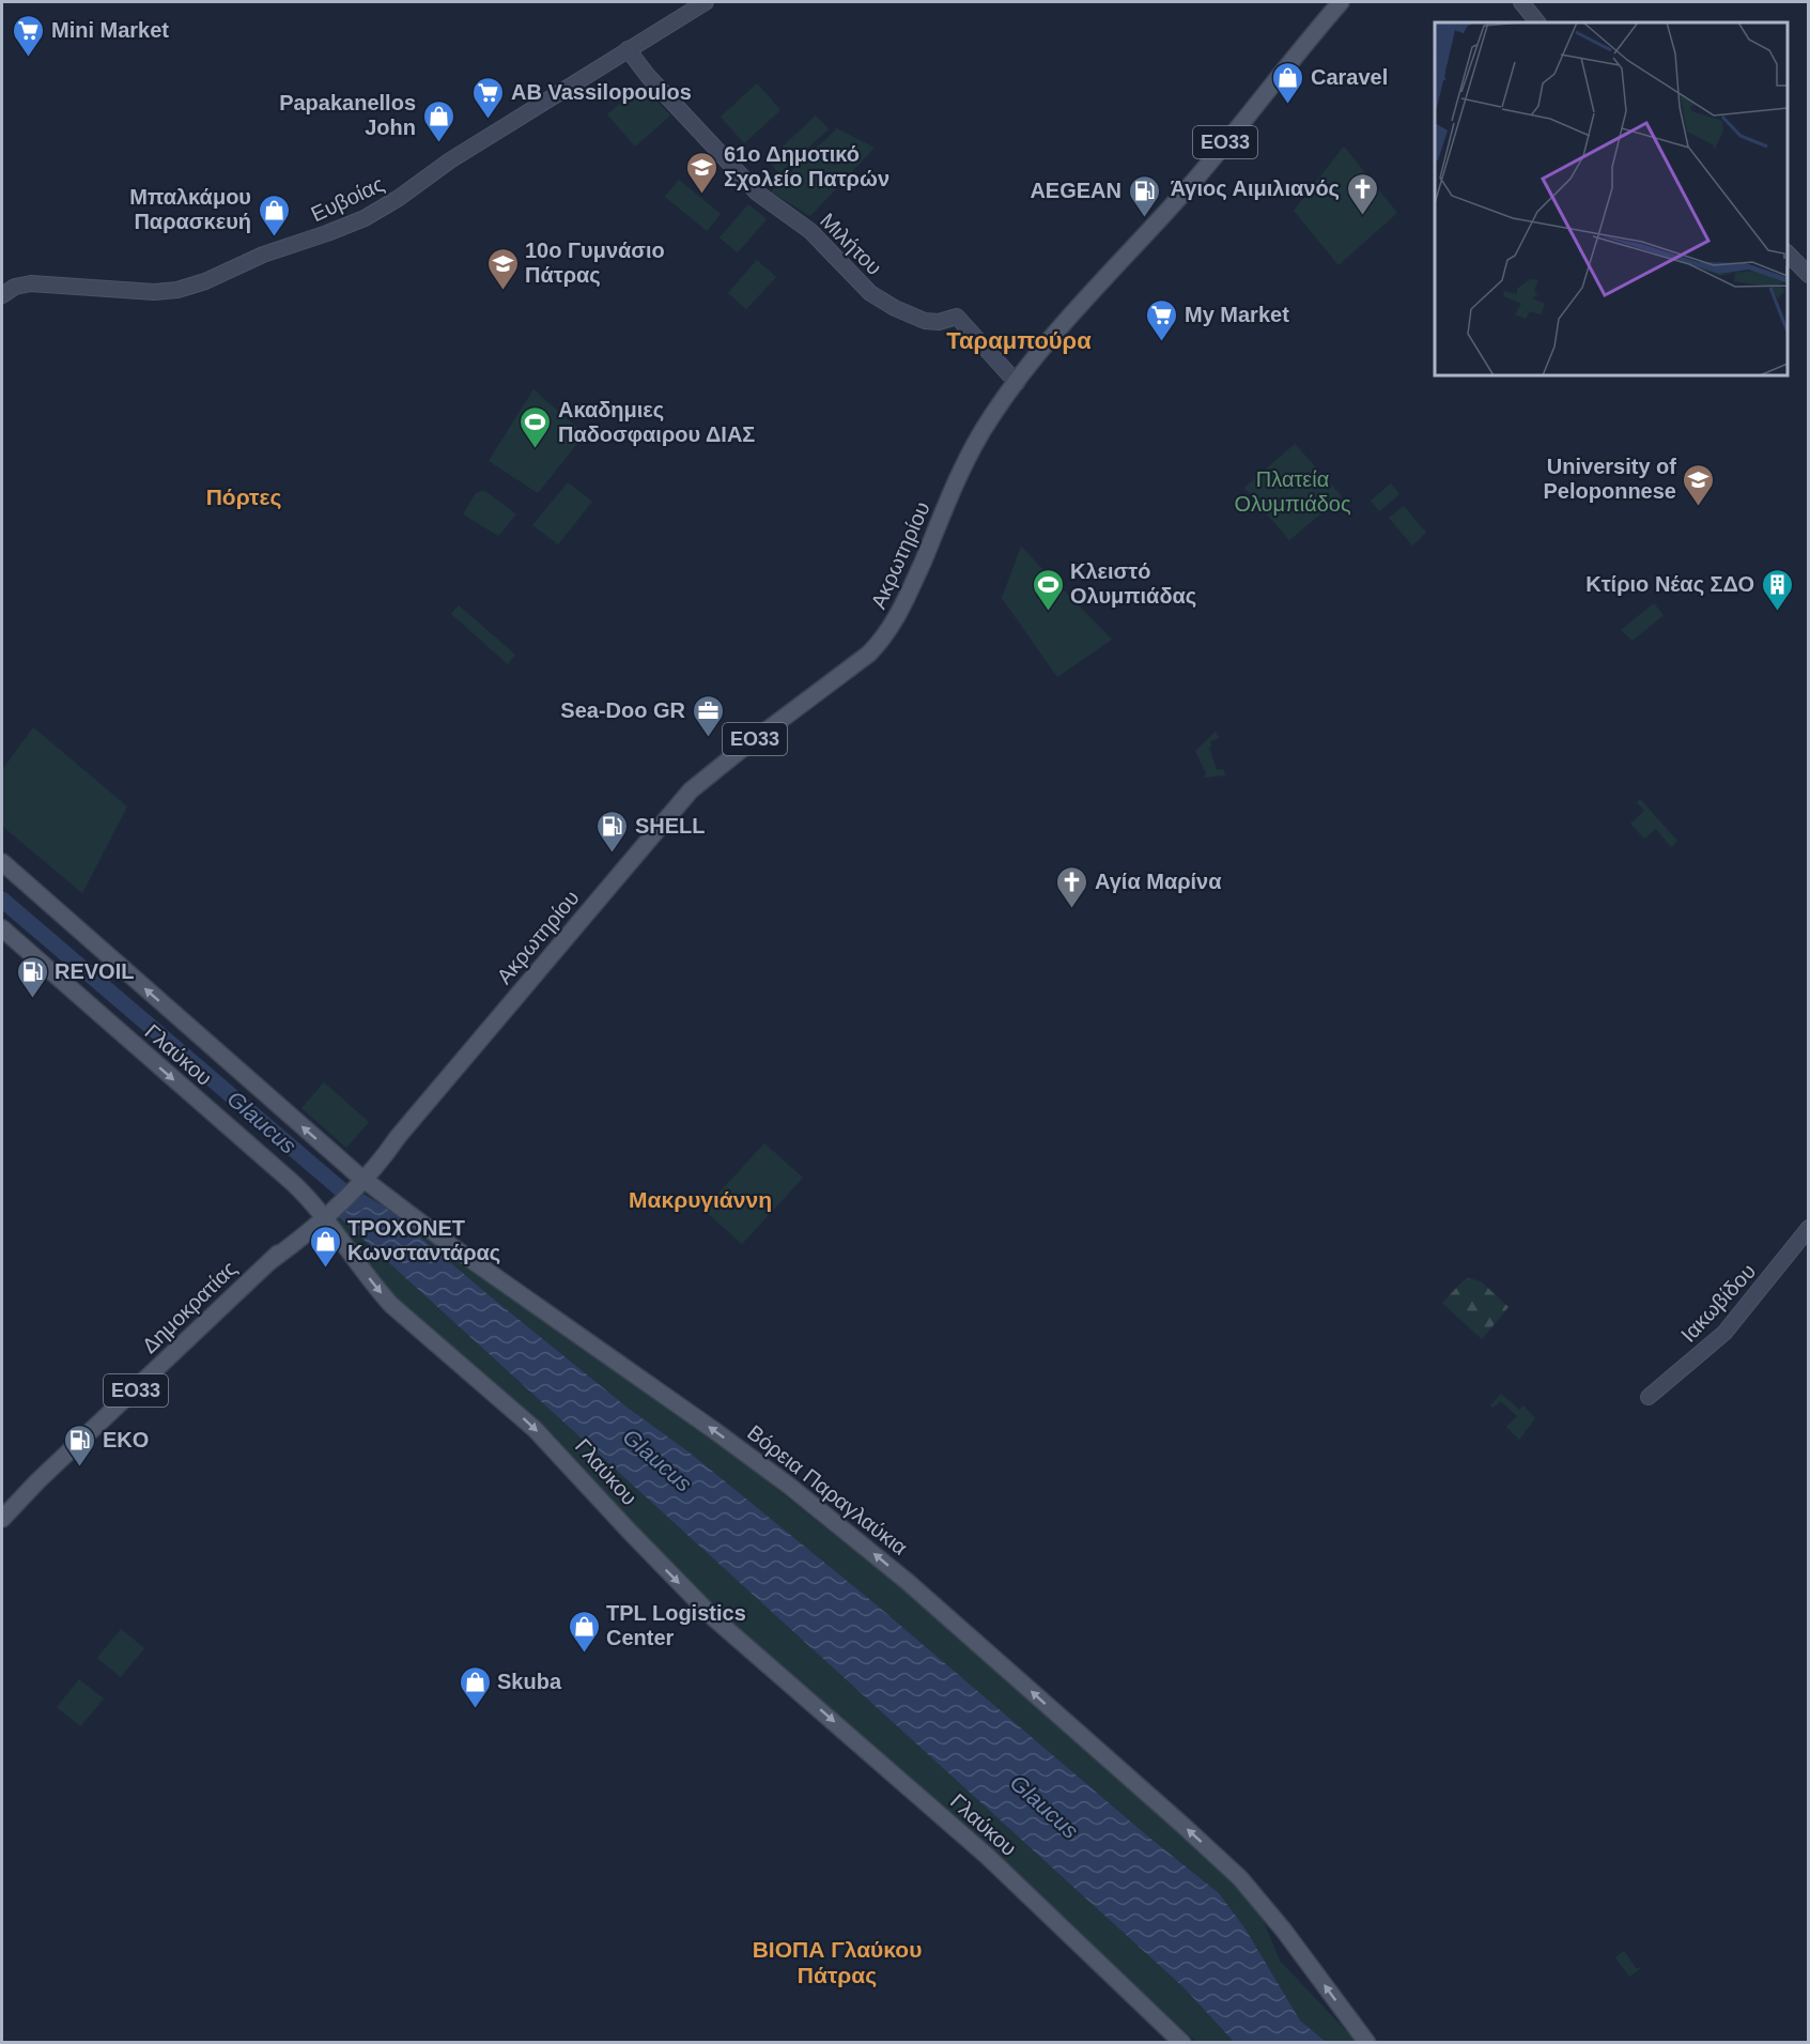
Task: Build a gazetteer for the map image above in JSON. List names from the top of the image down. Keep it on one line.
{"streets":{"main road":["ΕΟ33","Ευβοίας","Μιλήτου","Ακρωτηρίου","Γλαύκου","Ιακωβίδου","Δημοκρατίας","Βόρεια Παραγλαύκια"]},"crossings":[["Ευβοίας","Μιλήτου"],["Μιλήτου","Ακρωτηρίου"],["Ακρωτηρίου","Γλαύκου"],["Ακρωτηρίου","Δημοκρατίας"],["Ακρωτηρίου","Βόρεια Παραγλαύκια"],["Γλαύκου","Δημοκρατίας"],["Γλαύκου","Βόρεια Παραγλαύκια"]],"one_way":["Βόρεια Παραγλαύκια"],"districts":["Ταραμπούρα","Πόρτες","Μακρυγιάννη","ΒΙΟΠΑ Γλαύκου Πάτρας"],"water":["Glaucus"],"parks":["Πλατεία Ολυμπιάδος"],"places":{"supermarket":["Mini Market","AB Vassilopoulos","My Market"],"shop":["Caravel","Papakanellos John","Μπαλκάμου Παρασκευή","ΤΡΟΧΟΝΕΤ Κωνσταντάρας","TPL Logistics Center","Skuba"],"school or university":["61ο Δημοτικό Σχολείο Πατρών","10ο Γυμνάσιο Πάτρας","University of Peloponnese"],"church":["Άγιος Αιμιλιανός","Αγία Μαρίνα"],"fuel station":["AEGEAN","SHELL","REVOIL","EKO"],"sports":["Ακαδημιες Παδοσφαιρου ΔΙΑΣ","Κλειστό Ολυμπιάδας"],"building":["Κτίριο Νέας ΣΔΟ"],"office":["Sea-Doo GR"]}}
